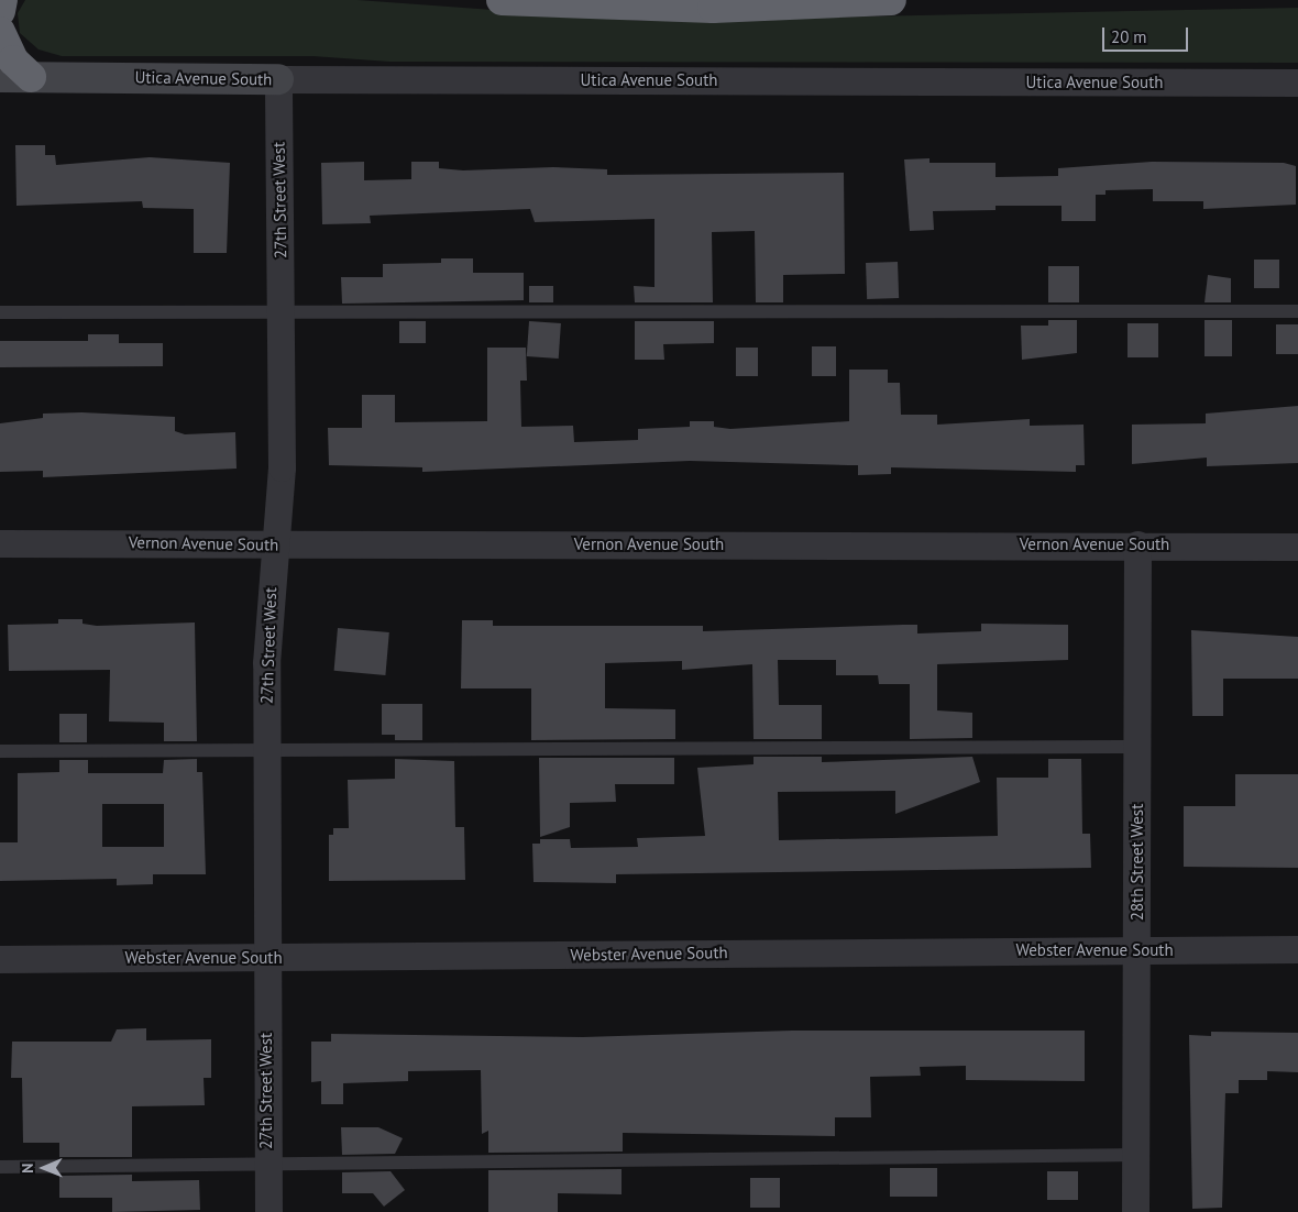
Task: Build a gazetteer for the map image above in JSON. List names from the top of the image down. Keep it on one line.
{"streets":{"street":["Utica Avenue South","27th Street West","Vernon Avenue South","28th Street West","Webster Avenue South"]},"crossings":[["Utica Avenue South","27th Street West"],["27th Street West","Vernon Avenue South"],["27th Street West","Webster Avenue South"],["Vernon Avenue South","28th Street West"],["28th Street West","Webster Avenue South"]],"scale_bar":"20 m","north":"left"}
